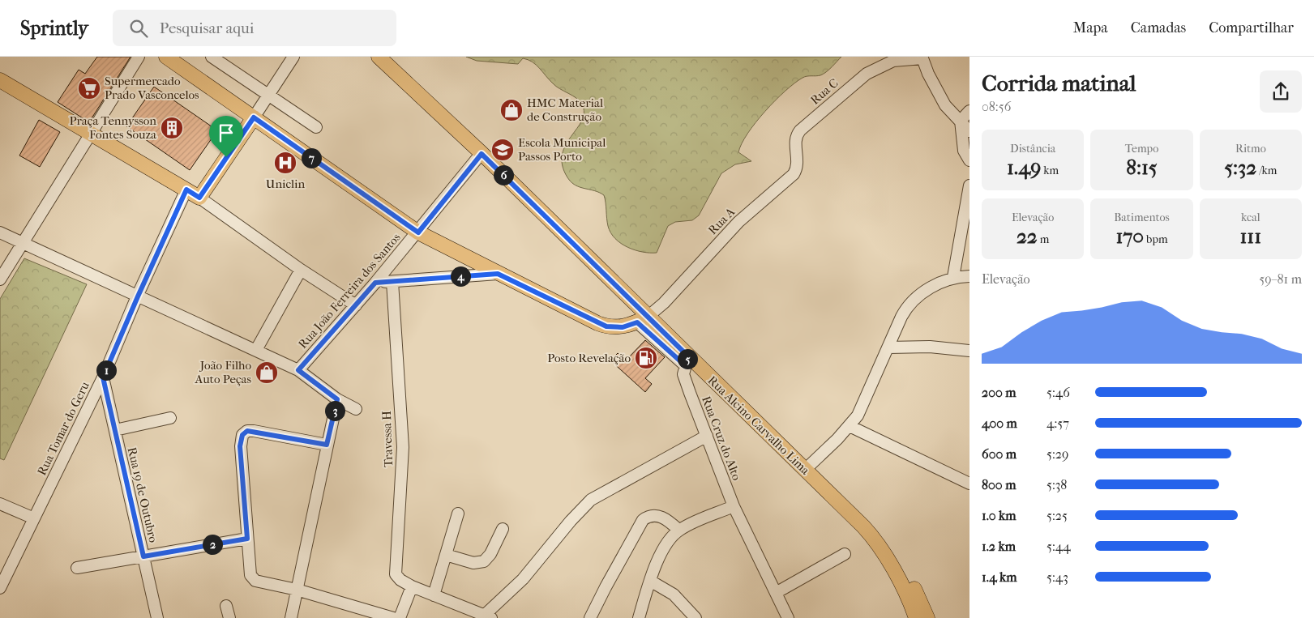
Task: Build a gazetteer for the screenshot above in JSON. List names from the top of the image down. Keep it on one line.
{"streets":{"main road":["Rua Alcino Carvalho Lima"],"street":["Rua C","Rua A","Rua João Ferreira dos Santos","Rua Tomar do Geru","Rua Cruz do Alto","Travessa H","Rua 19 de Outubro"]},"crossings":[["Rua C","Rua A"],["Rua A","Rua Alcino Carvalho Lima"],["Rua João Ferreira dos Santos","Rua Alcino Carvalho Lima"],["Rua Alcino Carvalho Lima","Rua Cruz do Alto"],["Rua Tomar do Geru","Rua 19 de Outubro"]],"places":{"supermarket":["Supermercado Prado Vasconcelos"],"shop":["HMC Material de Construção","João Filho Auto Peças"],"building":["Praça Tennysson Fontes Souza"],"school or university":["Escola Municipal Passos Porto"],"hospital":["Uniclin"],"fuel station":["Posto Revelação"]},"page":{"header":"Sprintly","search":"Pesquisar aqui","nav":["Mapa","Camadas","Compartilhar"],"heading":["Corrida matinal","08:56"],"stats":[["Distância","1.49 km"],["Tempo","8:15"],["Ritmo","5:32 /km"],["Elevação","22 m"],["Batimentos","170 bpm"],["kcal","111"]],"pins":["7","6","4","5","1","3","2"],"chart":["Elevação","59–81 m"],"list":[{"name":"200 m","note":"5:46"},{"name":"400 m","note":"4:57"},{"name":"600 m","note":"5:29"},{"name":"800 m","note":"5:38"},{"name":"1.0 km","note":"5:25"},{"name":"1.2 km","note":"5:44"},{"name":"1.4 km","note":"5:43"}]}}
